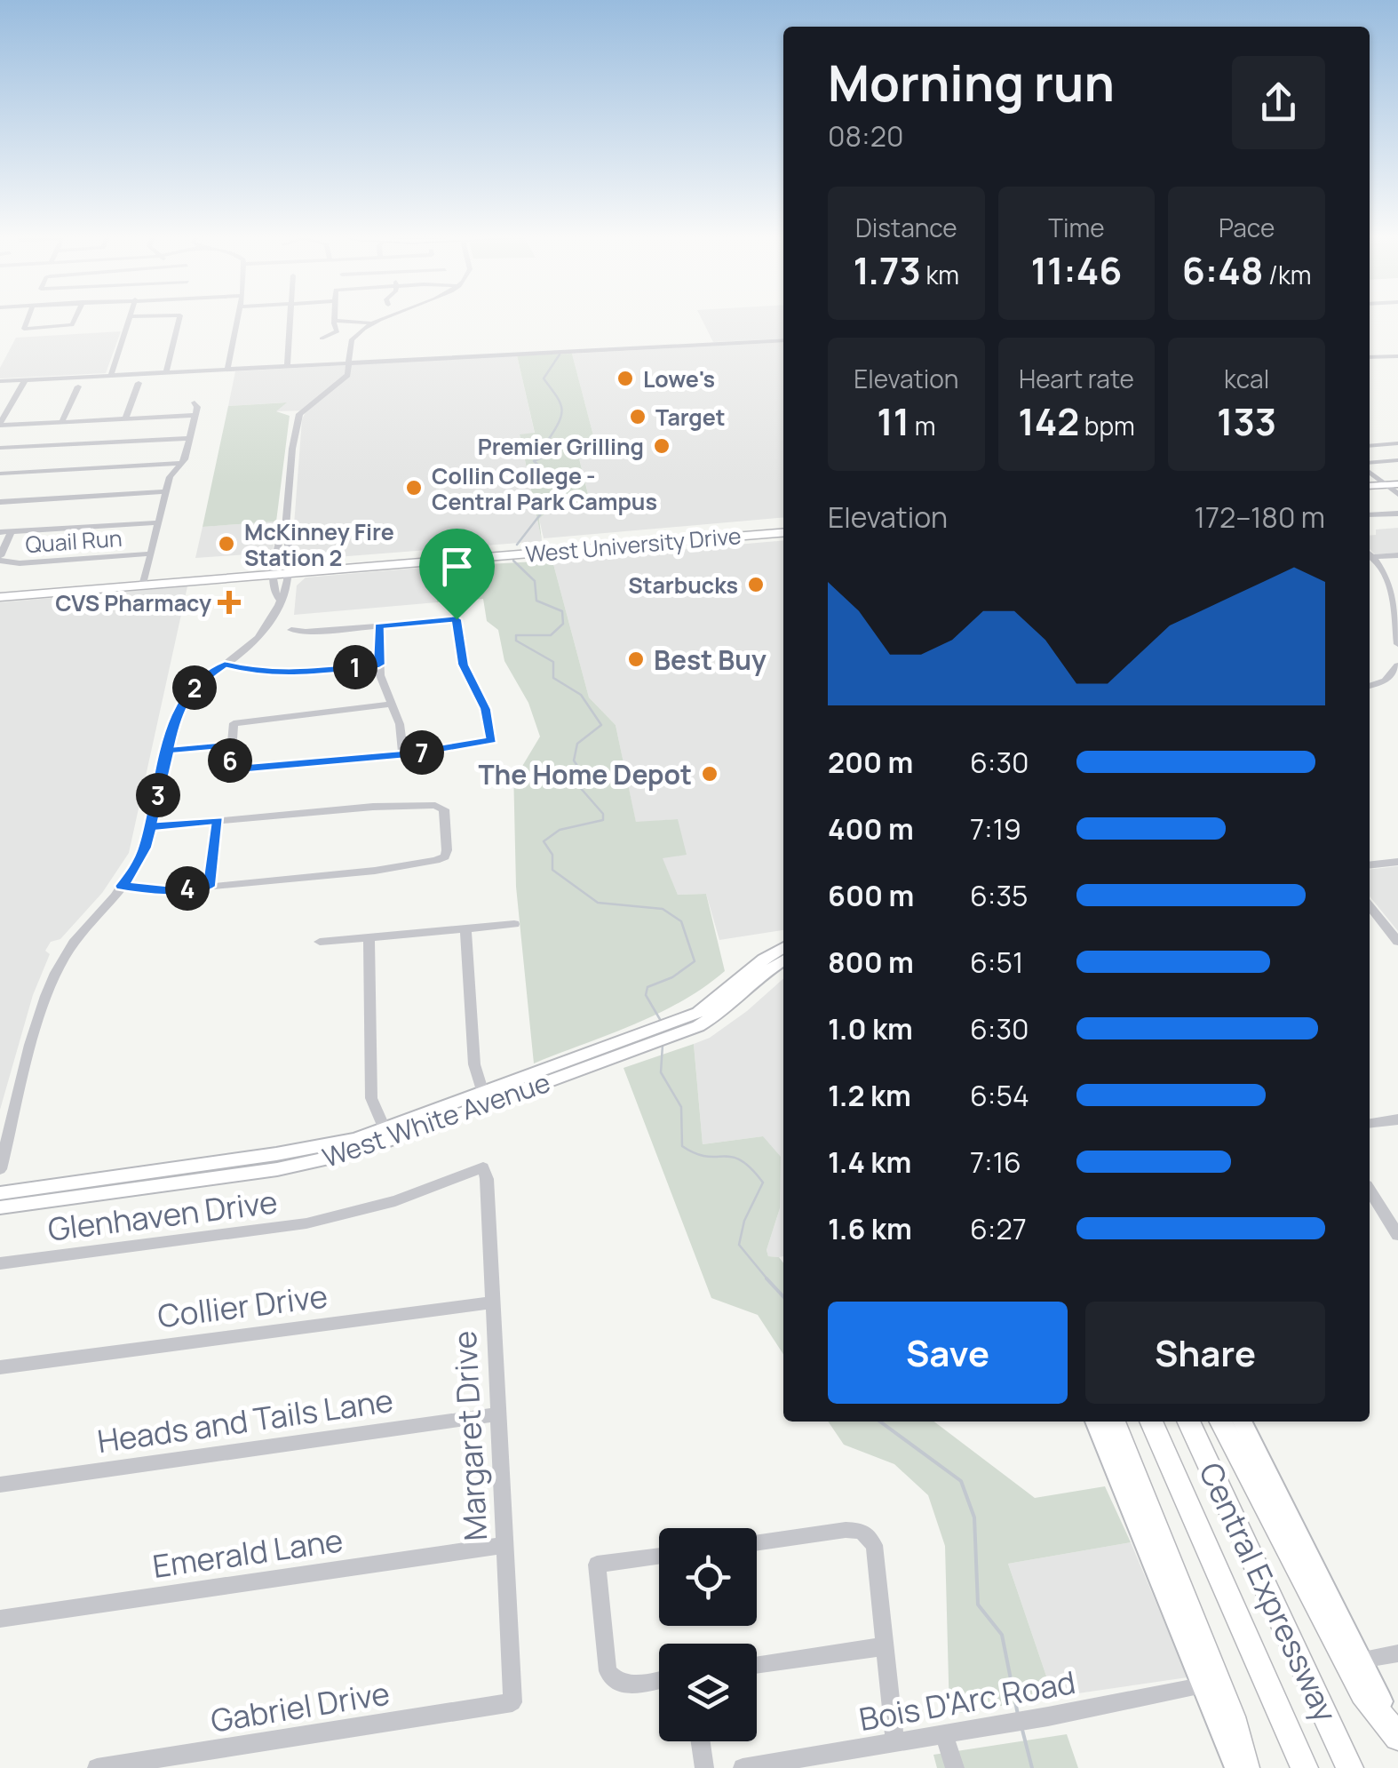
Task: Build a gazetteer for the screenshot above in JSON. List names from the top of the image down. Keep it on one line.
{"streets":{"highway":["West University Drive","Central Expressway"],"main road":["West White Avenue"],"street":["Quail Run","Glenhaven Drive","Collier Drive","Heads and Tails Lane","Margaret Drive","Emerald Lane","Bois D'Arc Road","Gabriel Drive"]},"crossings":[["Glenhaven Drive","Margaret Drive"],["Collier Drive","Margaret Drive"],["Heads and Tails Lane","Margaret Drive"],["Margaret Drive","Emerald Lane"],["Margaret Drive","Gabriel Drive"]],"places":{"other":["Lowe's","Target","Premier Grilling","Collin College - Central Park Campus","McKinney Fire Station 2","Starbucks","Best Buy","The Home Depot"],"health":["CVS Pharmacy"]},"page":{"heading":["Morning run","08:20"],"stats":[["Distance","1.73 km"],["Time","11:46"],["Pace","6:48 /km"],["Elevation","11 m"],["Heart rate","142 bpm"],["kcal","133"]],"chart":["Elevation","172–180 m"],"pins":["1","2","7","6","3","4"],"list":[{"name":"200 m","note":"6:30"},{"name":"400 m","note":"7:19"},{"name":"600 m","note":"6:35"},{"name":"800 m","note":"6:51"},{"name":"1.0 km","note":"6:30"},{"name":"1.2 km","note":"6:54"},{"name":"1.4 km","note":"7:16"},{"name":"1.6 km","note":"6:27"}],"buttons":["Save","Share"]}}
